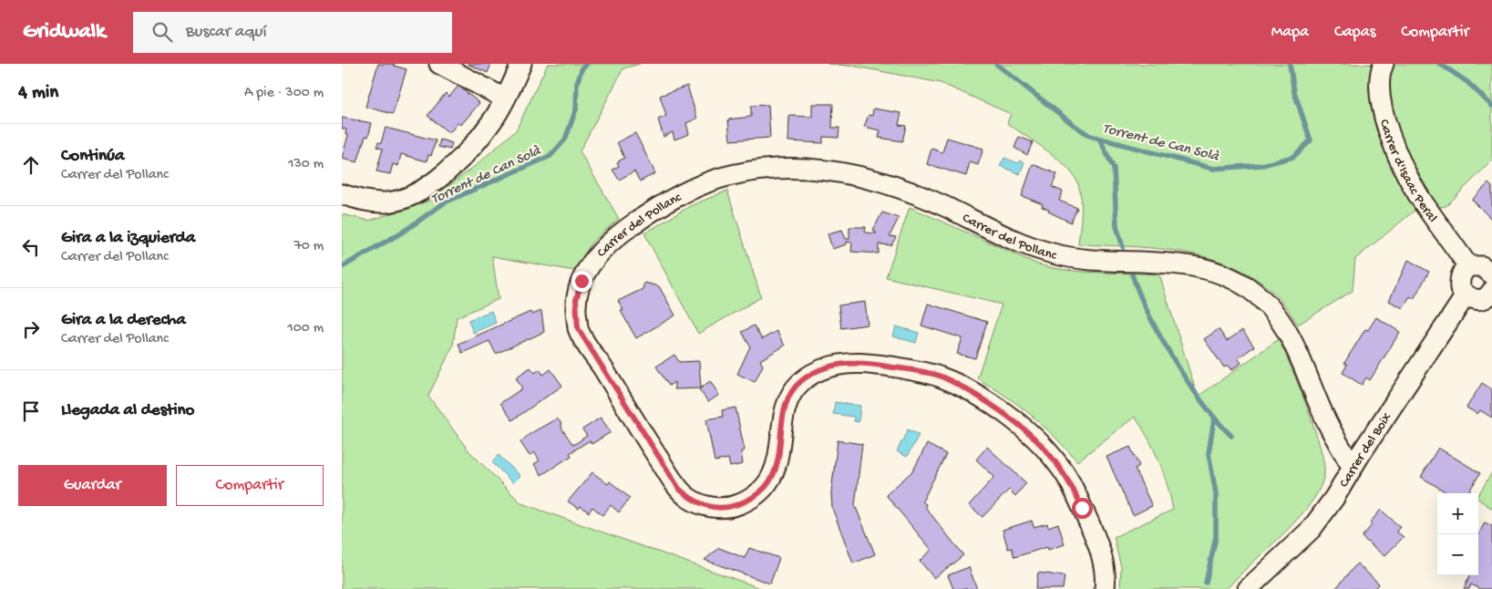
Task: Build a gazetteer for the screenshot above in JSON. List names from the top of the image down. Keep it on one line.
{"streets":{"street":["Carrer d'Isaac Peral","Carrer del Pollanc","Carrer del Boix"]},"crossings":[["Carrer del Pollanc","Carrer del Boix"]],"water":["Torrent de Can Solà"],"page":{"header":"Gridwalk","search":"Buscar aquí","nav":["Mapa","Capas","Compartir"],"heading":["4 min","A pie · 300 m"],"list":[["Continúa","Carrer del Pollanc","130 m"],["Gira a la izquierda","Carrer del Pollanc","70 m"],["Gira a la derecha","Carrer del Pollanc","100 m"],"Llegada al destino"],"buttons":["Guardar","Compartir"],"map_buttons":["+","−"]}}
